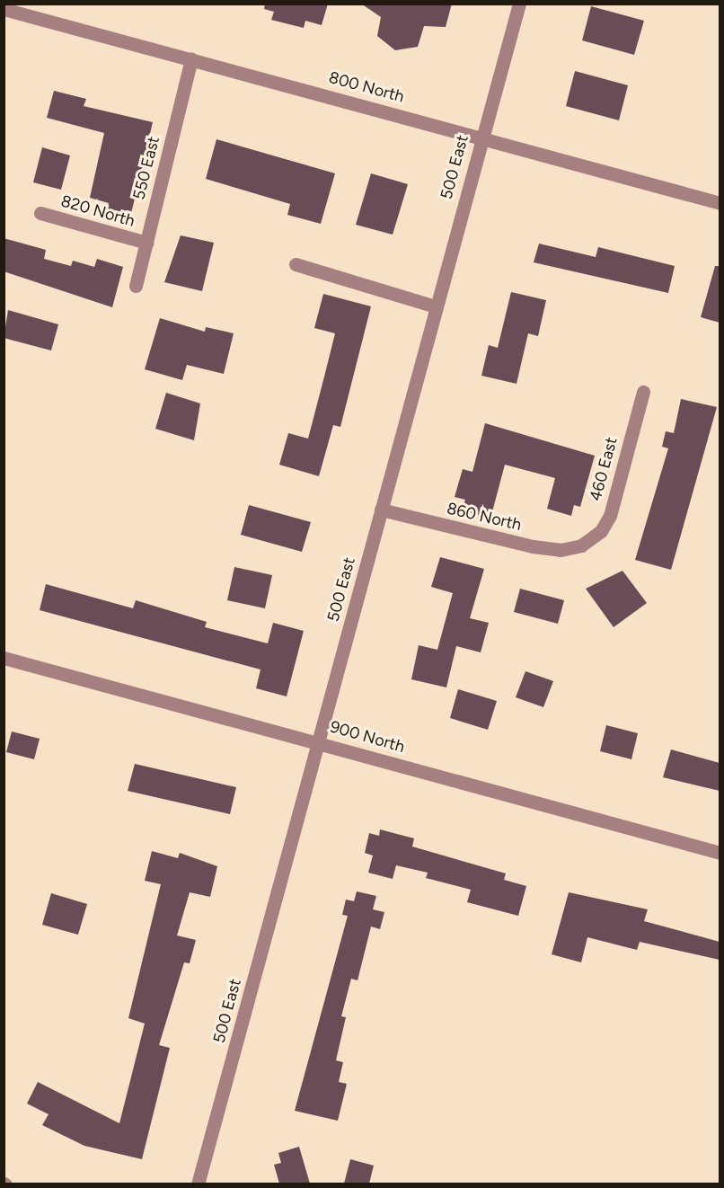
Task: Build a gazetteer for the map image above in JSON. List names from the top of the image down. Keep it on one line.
{"streets":{"street":["800 North","500 East","550 East","820 North","460 East","860 North","900 North"]},"crossings":[["800 North","500 East"],["800 North","550 East"],["500 East","860 North"],["500 East","900 North"],["550 East","820 North"],["460 East","860 North"]]}
